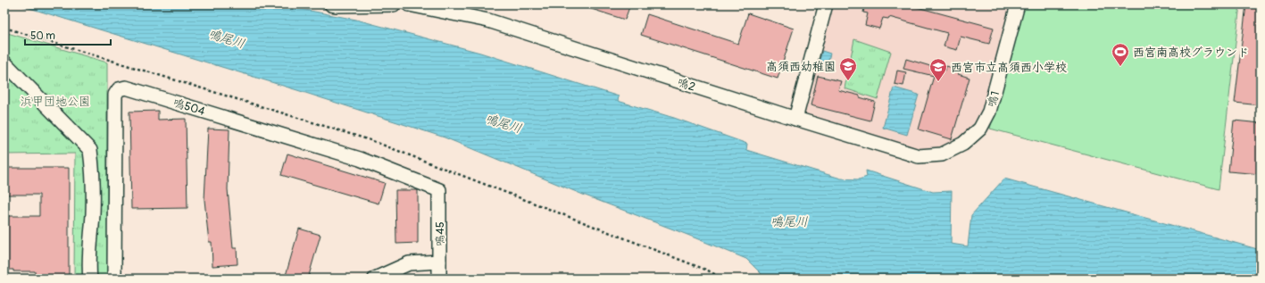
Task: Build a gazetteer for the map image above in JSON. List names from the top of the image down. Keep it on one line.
{"streets":{"street":["鳴2","鳴1","鳴504","鳴45"]},"crossings":[["鳴2","鳴1"],["鳴504","鳴45"]],"water":["鳴尾川"],"parks":["浜甲団地公園"],"places":{"sports":["西宮南高校グラウンド"],"school or university":["高須西幼稚園","西宮市立高須西小学校"]},"scale_bar":"50 m"}
